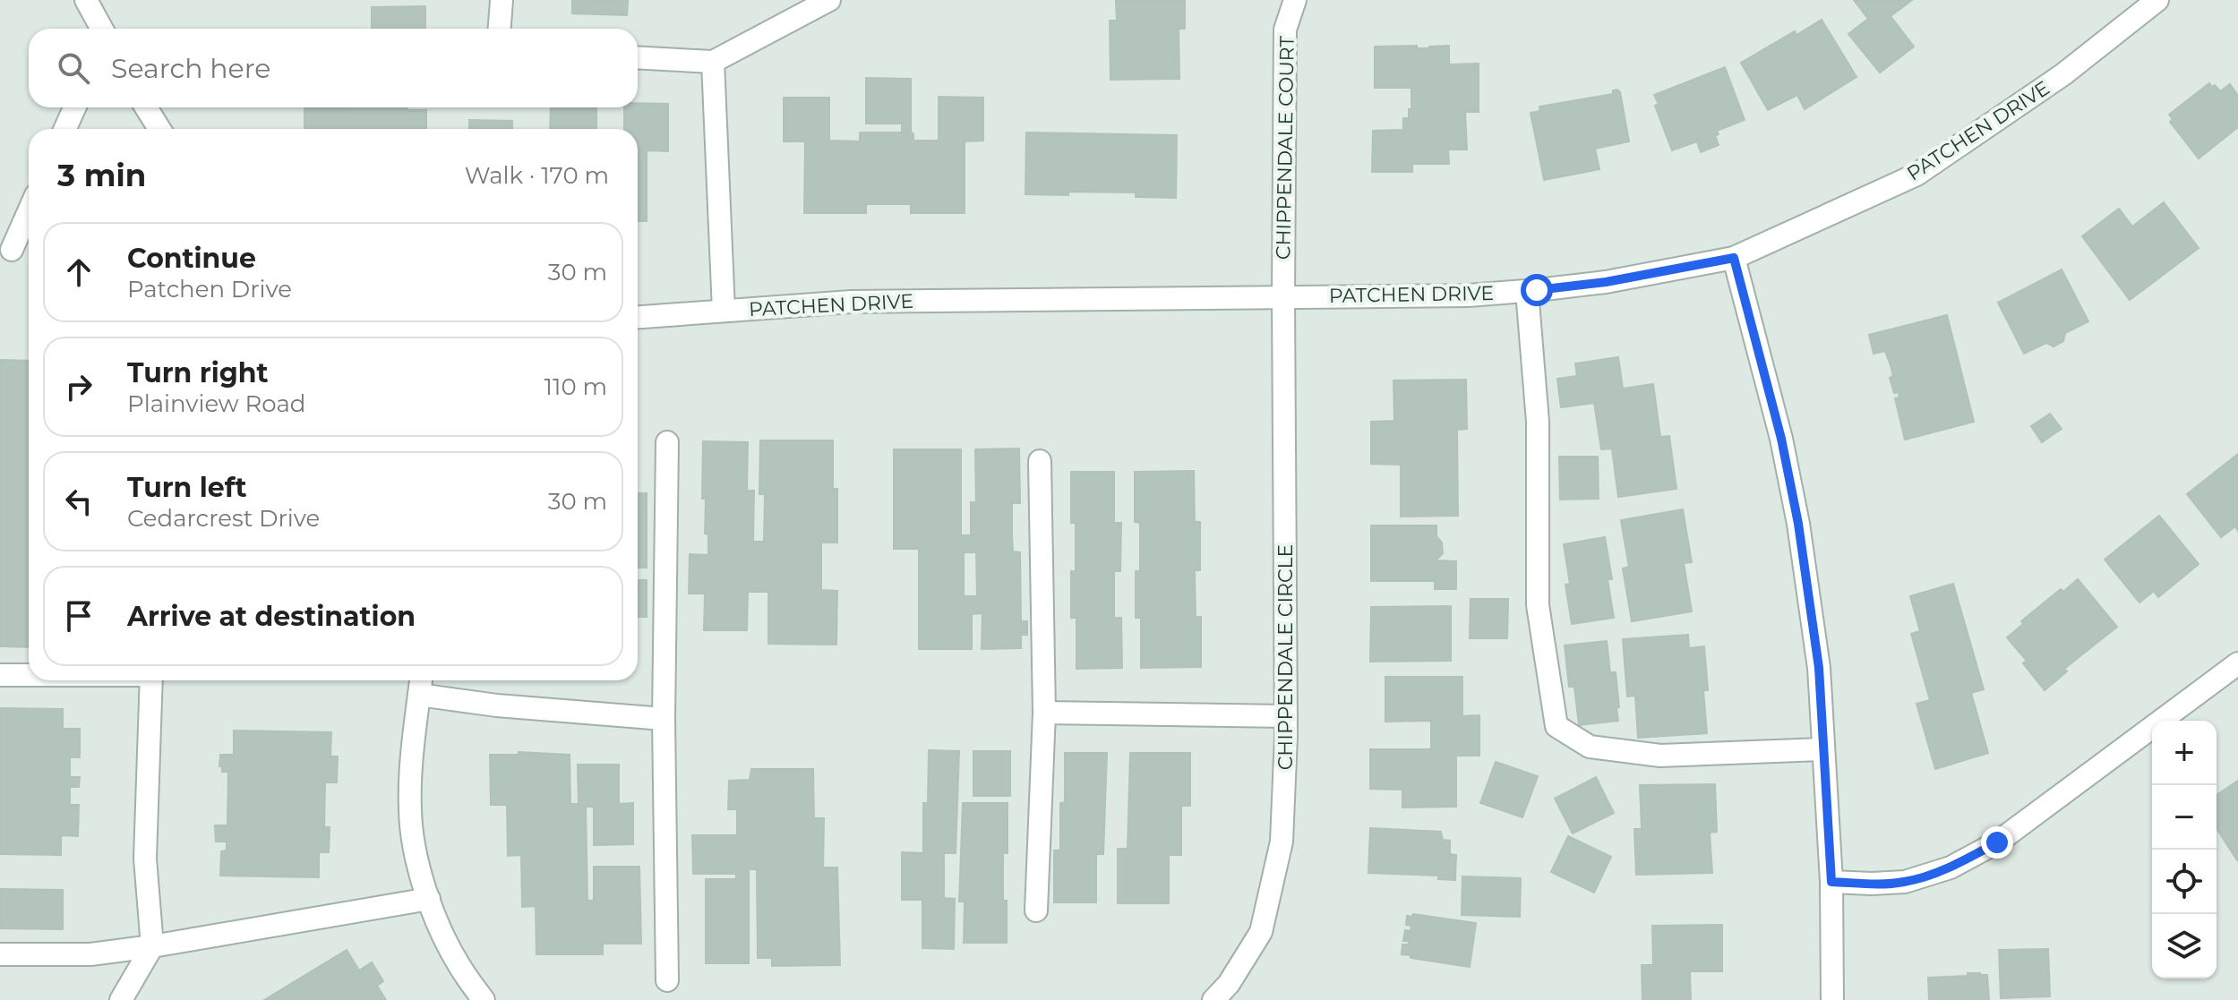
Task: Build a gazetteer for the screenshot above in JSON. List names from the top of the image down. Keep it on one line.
{"streets":{"street":["PATCHEN DRIVE","CHIPPENDALE COURT","CHIPPENDALE CIRCLE"]},"crossings":[["PATCHEN DRIVE","CHIPPENDALE COURT"],["PATCHEN DRIVE","CHIPPENDALE CIRCLE"],["CHIPPENDALE COURT","CHIPPENDALE CIRCLE"]],"page":{"search":"Search here","heading":["3 min","Walk · 170 m"],"list":[["Continue","Patchen Drive","30 m"],["Turn right","Plainview Road","110 m"],["Turn left","Cedarcrest Drive","30 m"],"Arrive at destination"],"map_buttons":["+","−"]}}
